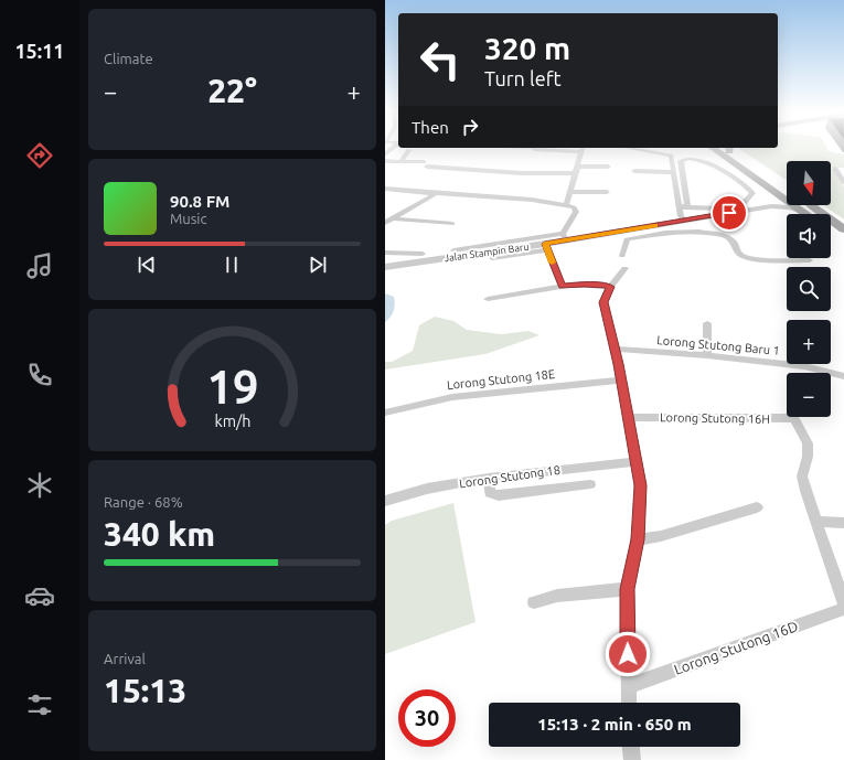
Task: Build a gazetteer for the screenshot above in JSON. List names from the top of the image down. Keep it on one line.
{"streets":{"street":["Jalan Stampin Baru","Lorong Stutong Baru 1","Lorong Stutong 18E","Lorong Stutong 16H","Lorong Stutong 18","Lorong Stutong 16D"]},"north":"bottom","page":{"tabs":"15:11","tile":["Climate",["Range · 68%","340 km"],["Arrival","15:13"]],"turn":["320 m","Turn left"],"heat":["−","22°","+"],"then":"Then","map_buttons":["+","−"],"song":["90.8 FM","Music"],"limit":"30","trip":"15:13 · 2 min · 650 m","gauge":["19","km/h"]}}
